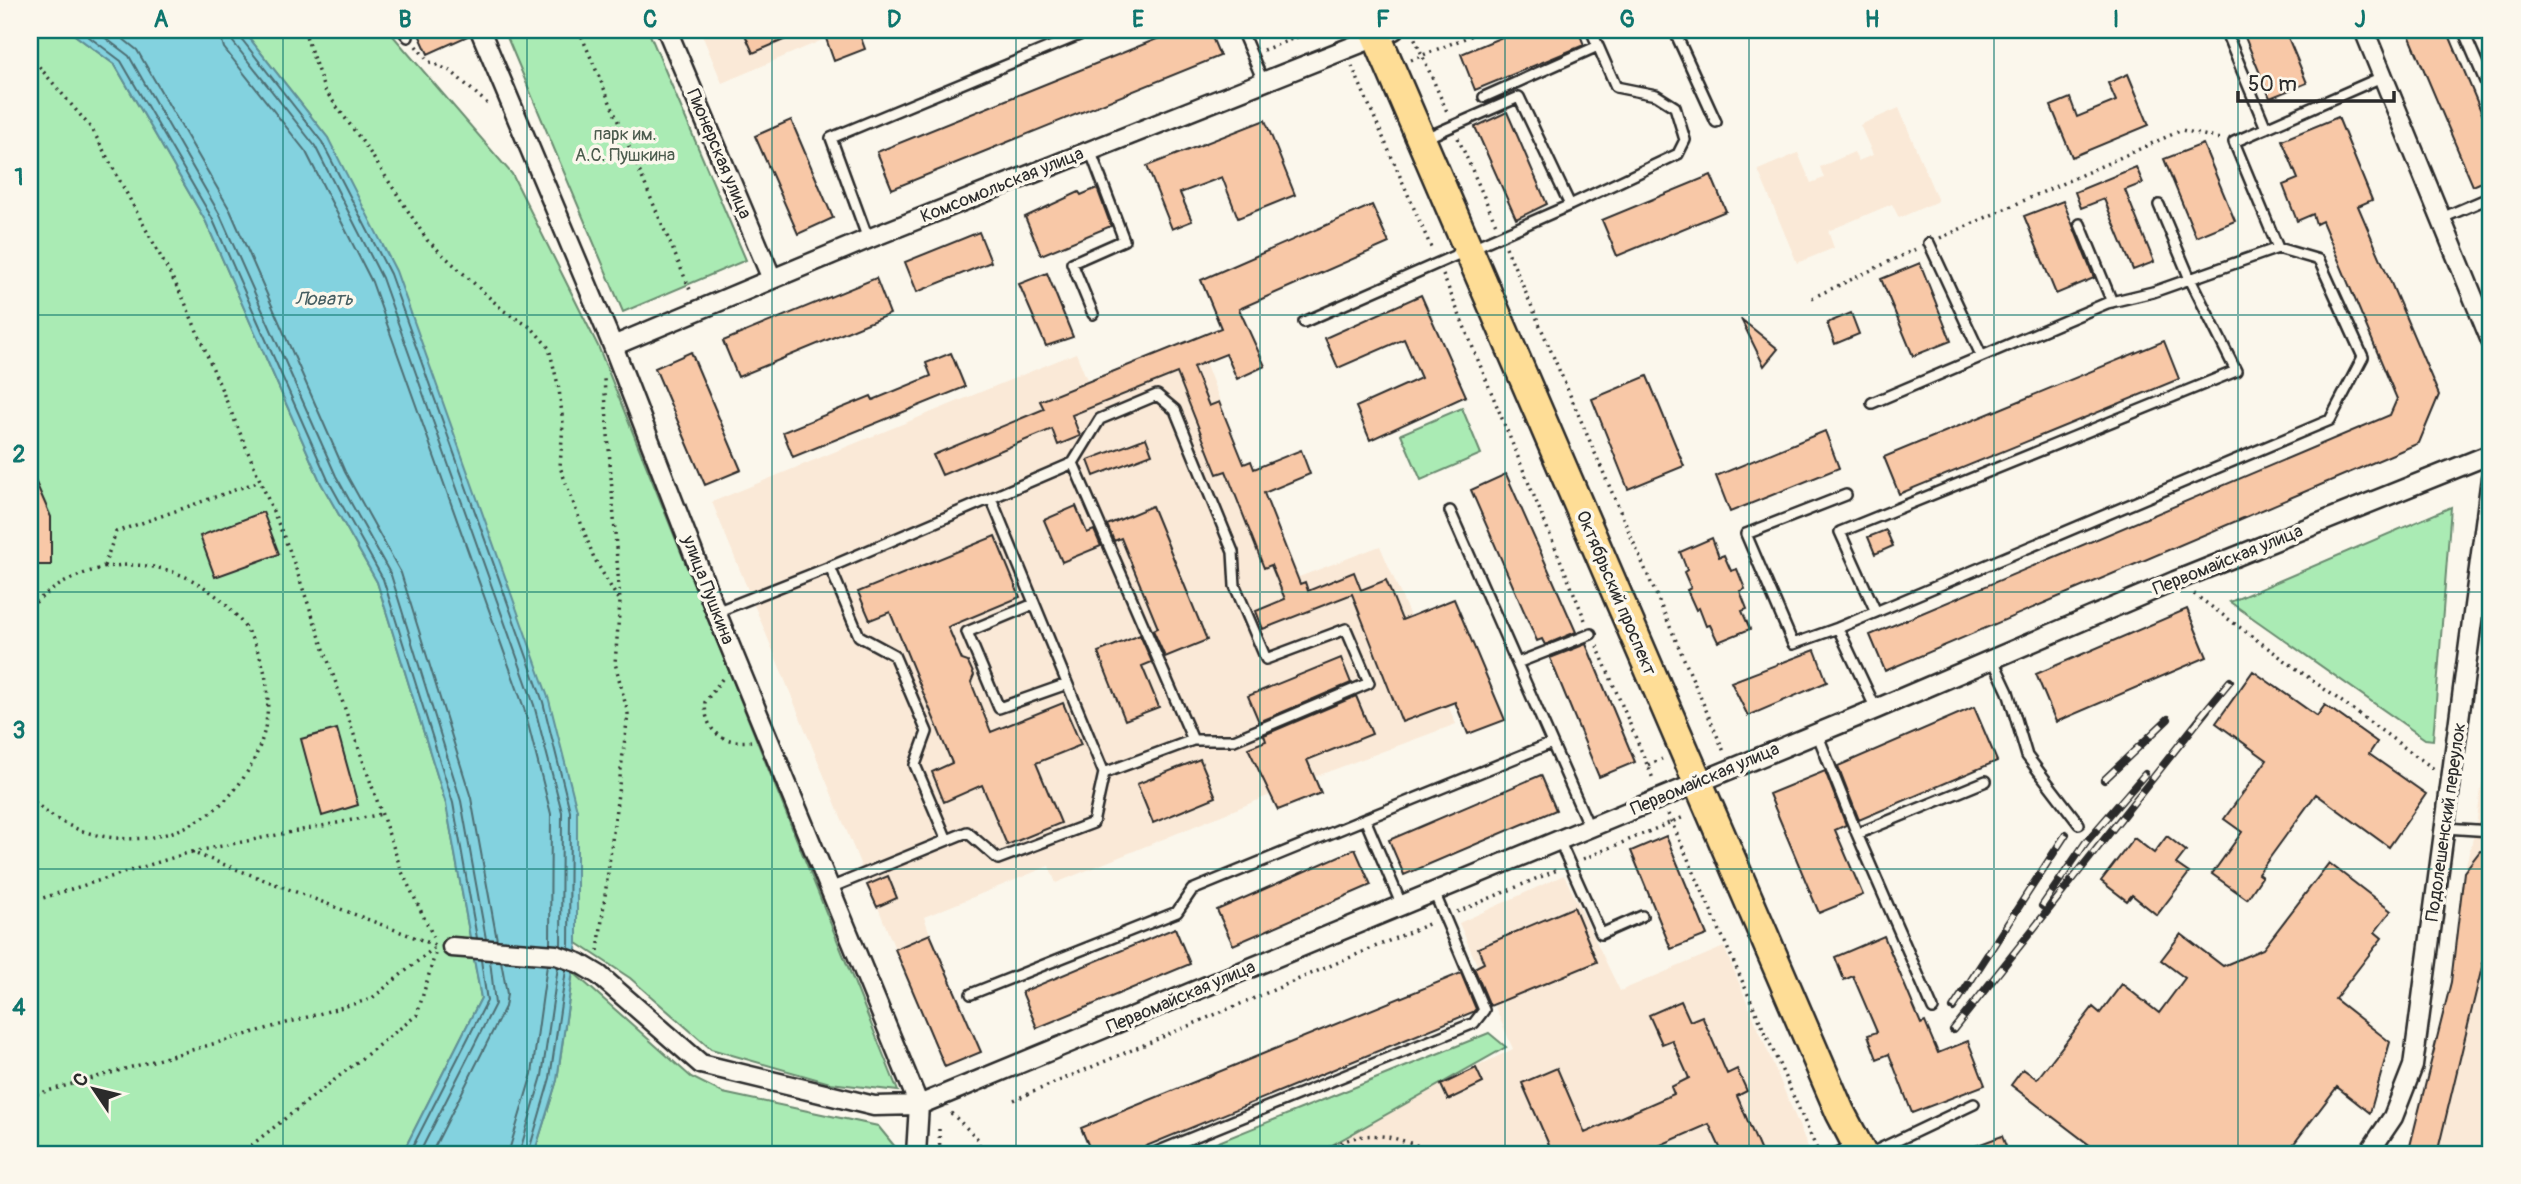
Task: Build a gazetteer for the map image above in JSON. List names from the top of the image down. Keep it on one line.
{"streets":{"main road":["Октябрьский проспект"],"street":["Пионерская улица","Комсомольская улица","Первомайская улица","улица Пушкина","Подолешенский переулок"]},"crossings":[["Пионерская улица","Комсомольская улица"],["Комсомольская улица","улица Пушкина"],["Комсомольская улица","Октябрьский проспект"],["Первомайская улица","улица Пушкина"],["Первомайская улица","Октябрьский проспект"]],"water":["Ловать"],"parks":["парк им. А.С. Пушкина"],"scale_bar":"50 m","north":"top left","grid":{"columns":["A","B","C","D","E","F","G","H","I","J"],"rows":["1","2","3","4"]}}
